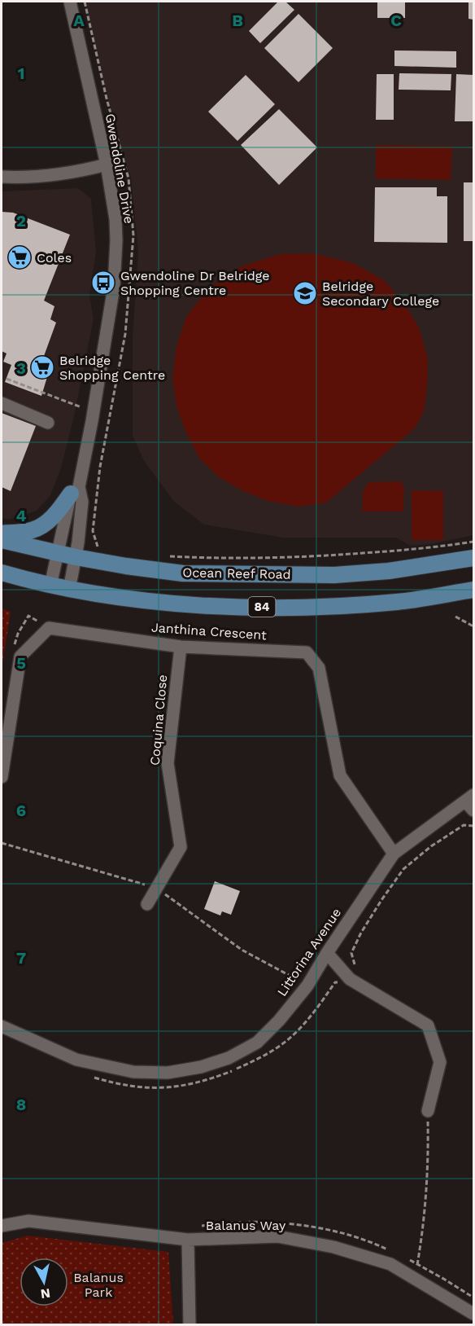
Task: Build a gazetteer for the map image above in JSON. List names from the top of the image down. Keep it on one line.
{"streets":{"main road":["Ocean Reef Road","84"],"street":["Gwendoline Drive","Janthina Crescent","Coquina Close","Littorina Avenue","Balanus Way"]},"crossings":[["Gwendoline Drive","Ocean Reef Road"],["Gwendoline Drive","84"],["Janthina Crescent","Coquina Close"],["Janthina Crescent","Littorina Avenue"]],"parks":["Balanus Park"],"places":{"supermarket":["Coles","Belridge Shopping Centre"],"bus stop":["Gwendoline Dr Belridge Shopping Centre"],"school or university":["Belridge Secondary College"]},"north":"bottom","grid":{"columns":["A","B","C"],"rows":["1","2","3","4","5","6","7","8"]}}
